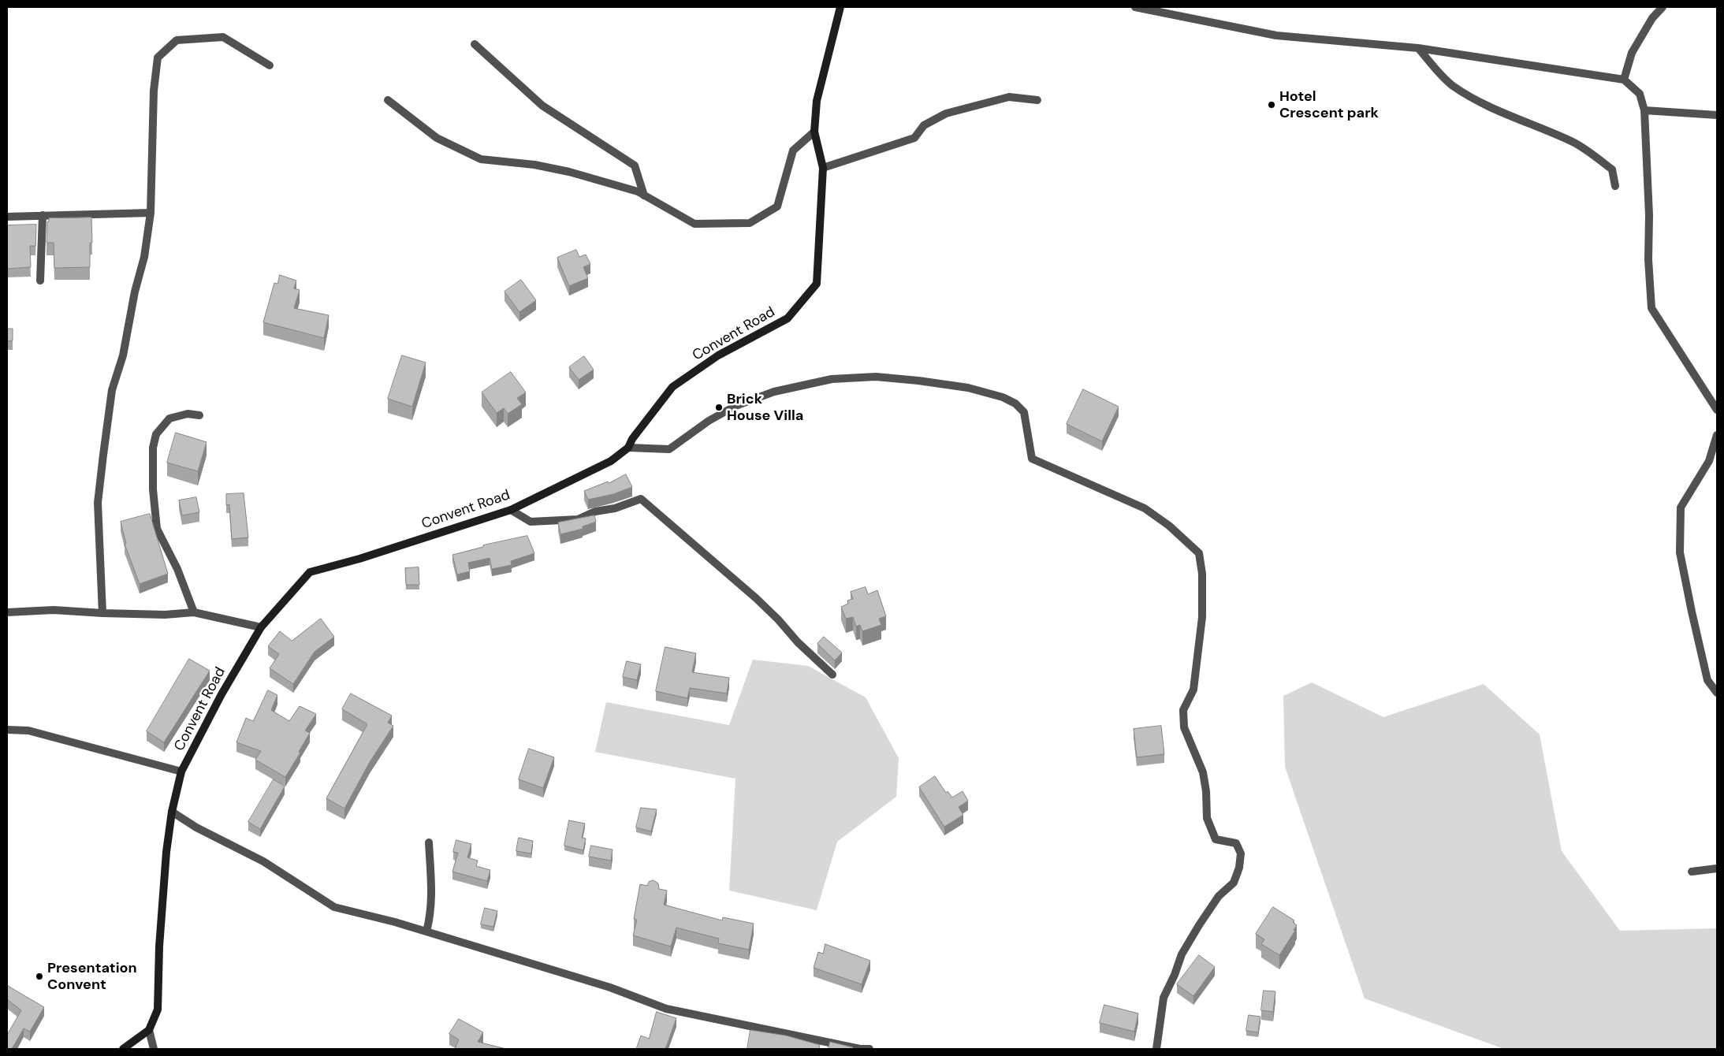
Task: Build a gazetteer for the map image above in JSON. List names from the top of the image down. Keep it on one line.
{"streets":{"main road":["Convent Road"]},"places":["Hotel Crescent park","Brick House Villa","Presentation Convent"]}
